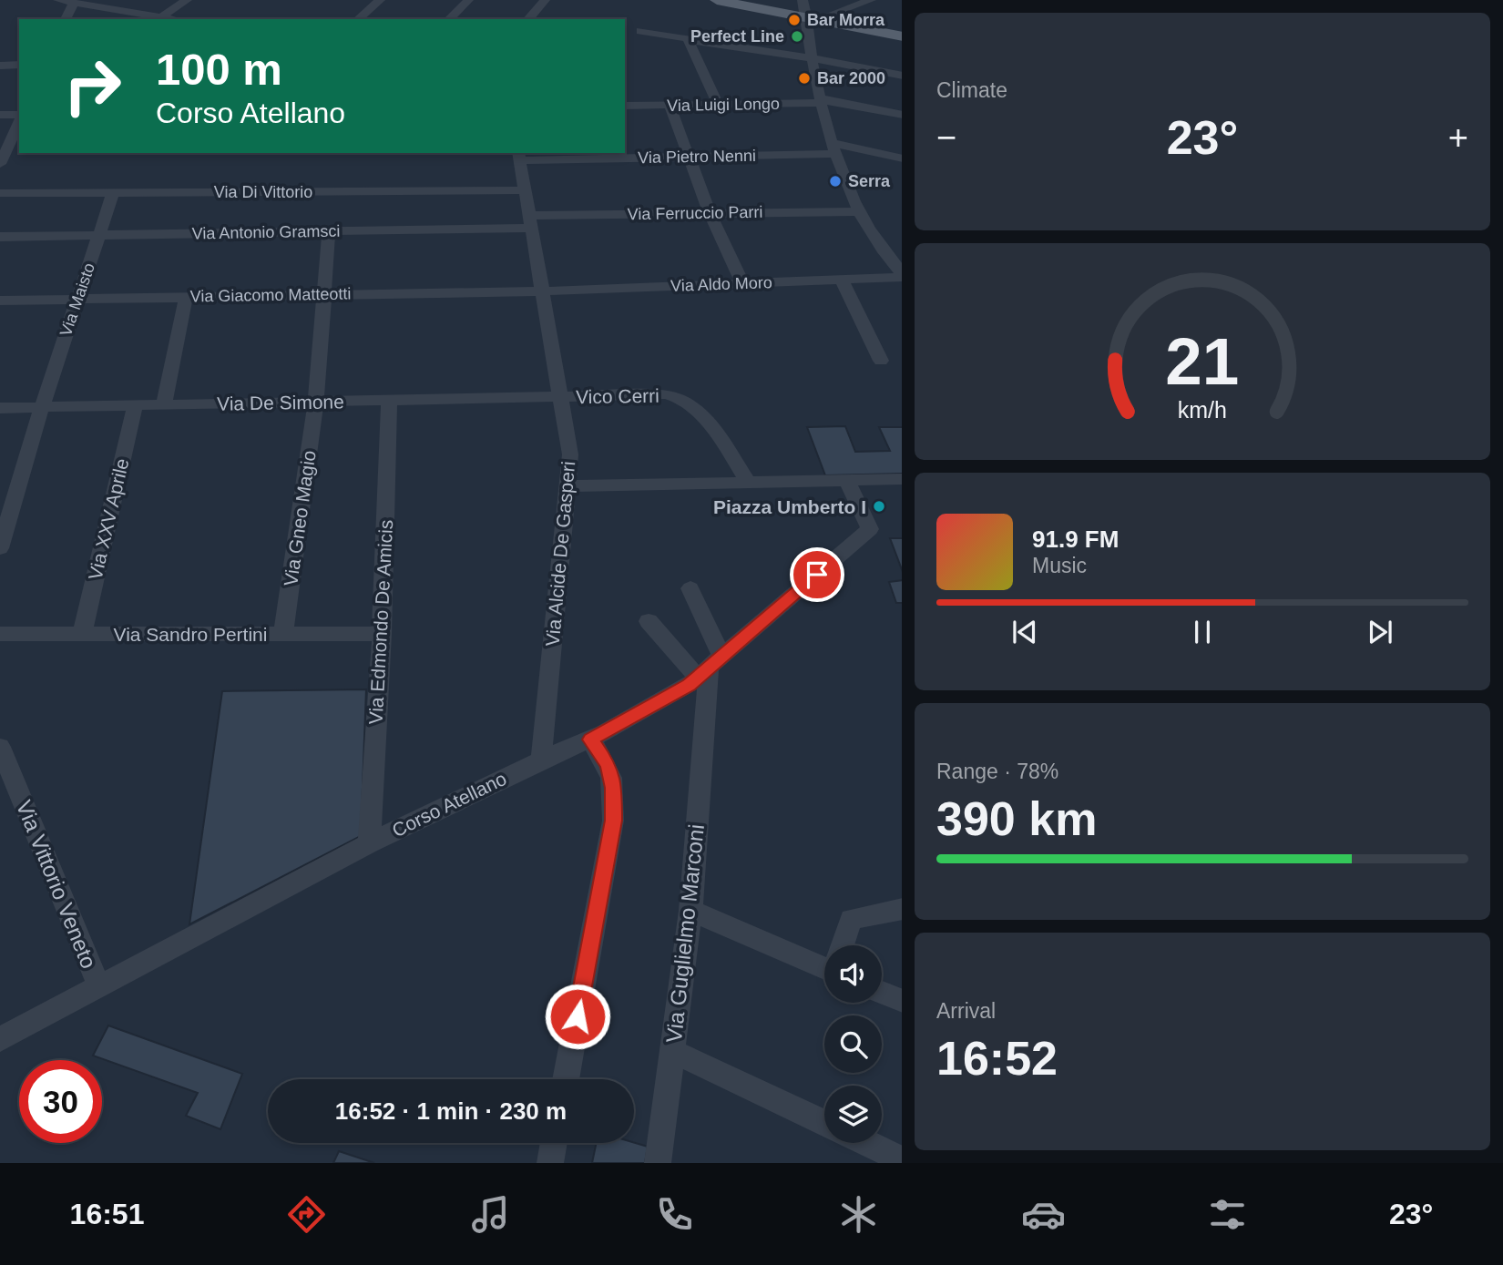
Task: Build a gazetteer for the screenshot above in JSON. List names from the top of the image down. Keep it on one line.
{"streets":{"street":["Via Luigi Longo","Via Pietro Nenni","Via Di Vittorio","Via Ferruccio Parri","Via Antonio Gramsci","Via Aldo Moro","Via Giacomo Matteotti","Via Maisto","Vico Cerri","Via De Simone","Via Gneo Magio","Via XXV Aprile","Via Alcide De Gasperi","Via Edmondo De Amicis","Via Sandro Pertini","Corso Atellano","Via Vittorio Veneto","Via Guglielmo Marconi"]},"crossings":[["Via Pietro Nenni","Via Alcide De Gasperi"],["Via Di Vittorio","Via Maisto"],["Via Di Vittorio","Via Alcide De Gasperi"],["Via Ferruccio Parri","Via Antonio Gramsci"],["Via Ferruccio Parri","Via Alcide De Gasperi"],["Via Antonio Gramsci","Via Maisto"],["Via Antonio Gramsci","Via Gneo Magio"],["Via Antonio Gramsci","Via Alcide De Gasperi"],["Via Aldo Moro","Via Giacomo Matteotti"],["Via Aldo Moro","Via Alcide De Gasperi"],["Via Giacomo Matteotti","Via Maisto"],["Via Giacomo Matteotti","Via Gneo Magio"],["Via Giacomo Matteotti","Via Alcide De Gasperi"],["Via Maisto","Via De Simone"],["Vico Cerri","Via De Simone"],["Vico Cerri","Via Alcide De Gasperi"],["Via De Simone","Via Gneo Magio"],["Via De Simone","Via XXV Aprile"],["Via De Simone","Via Alcide De Gasperi"],["Via De Simone","Via Edmondo De Amicis"],["Via Gneo Magio","Via Sandro Pertini"],["Via XXV Aprile","Via Sandro Pertini"],["Via Alcide De Gasperi","Corso Atellano"],["Via Edmondo De Amicis","Via Sandro Pertini"],["Via Edmondo De Amicis","Corso Atellano"],["Corso Atellano","Via Vittorio Veneto"],["Corso Atellano","Via Guglielmo Marconi"]],"places":["Bar Morra","Perfect Line","Bar 2000","Serra","Piazza Umberto I"],"page":{"tile":["Climate",["Range · 78%","390 km"],["Arrival","16:52"]],"turn":["100 m","Corso Atellano"],"heat":["−","23°","+"],"song":["91.9 FM","Music"],"limit":"30","trip":"16:52 · 1 min · 230 m","tabs":["16:51","23°"],"gauge":["21","km/h"]}}
